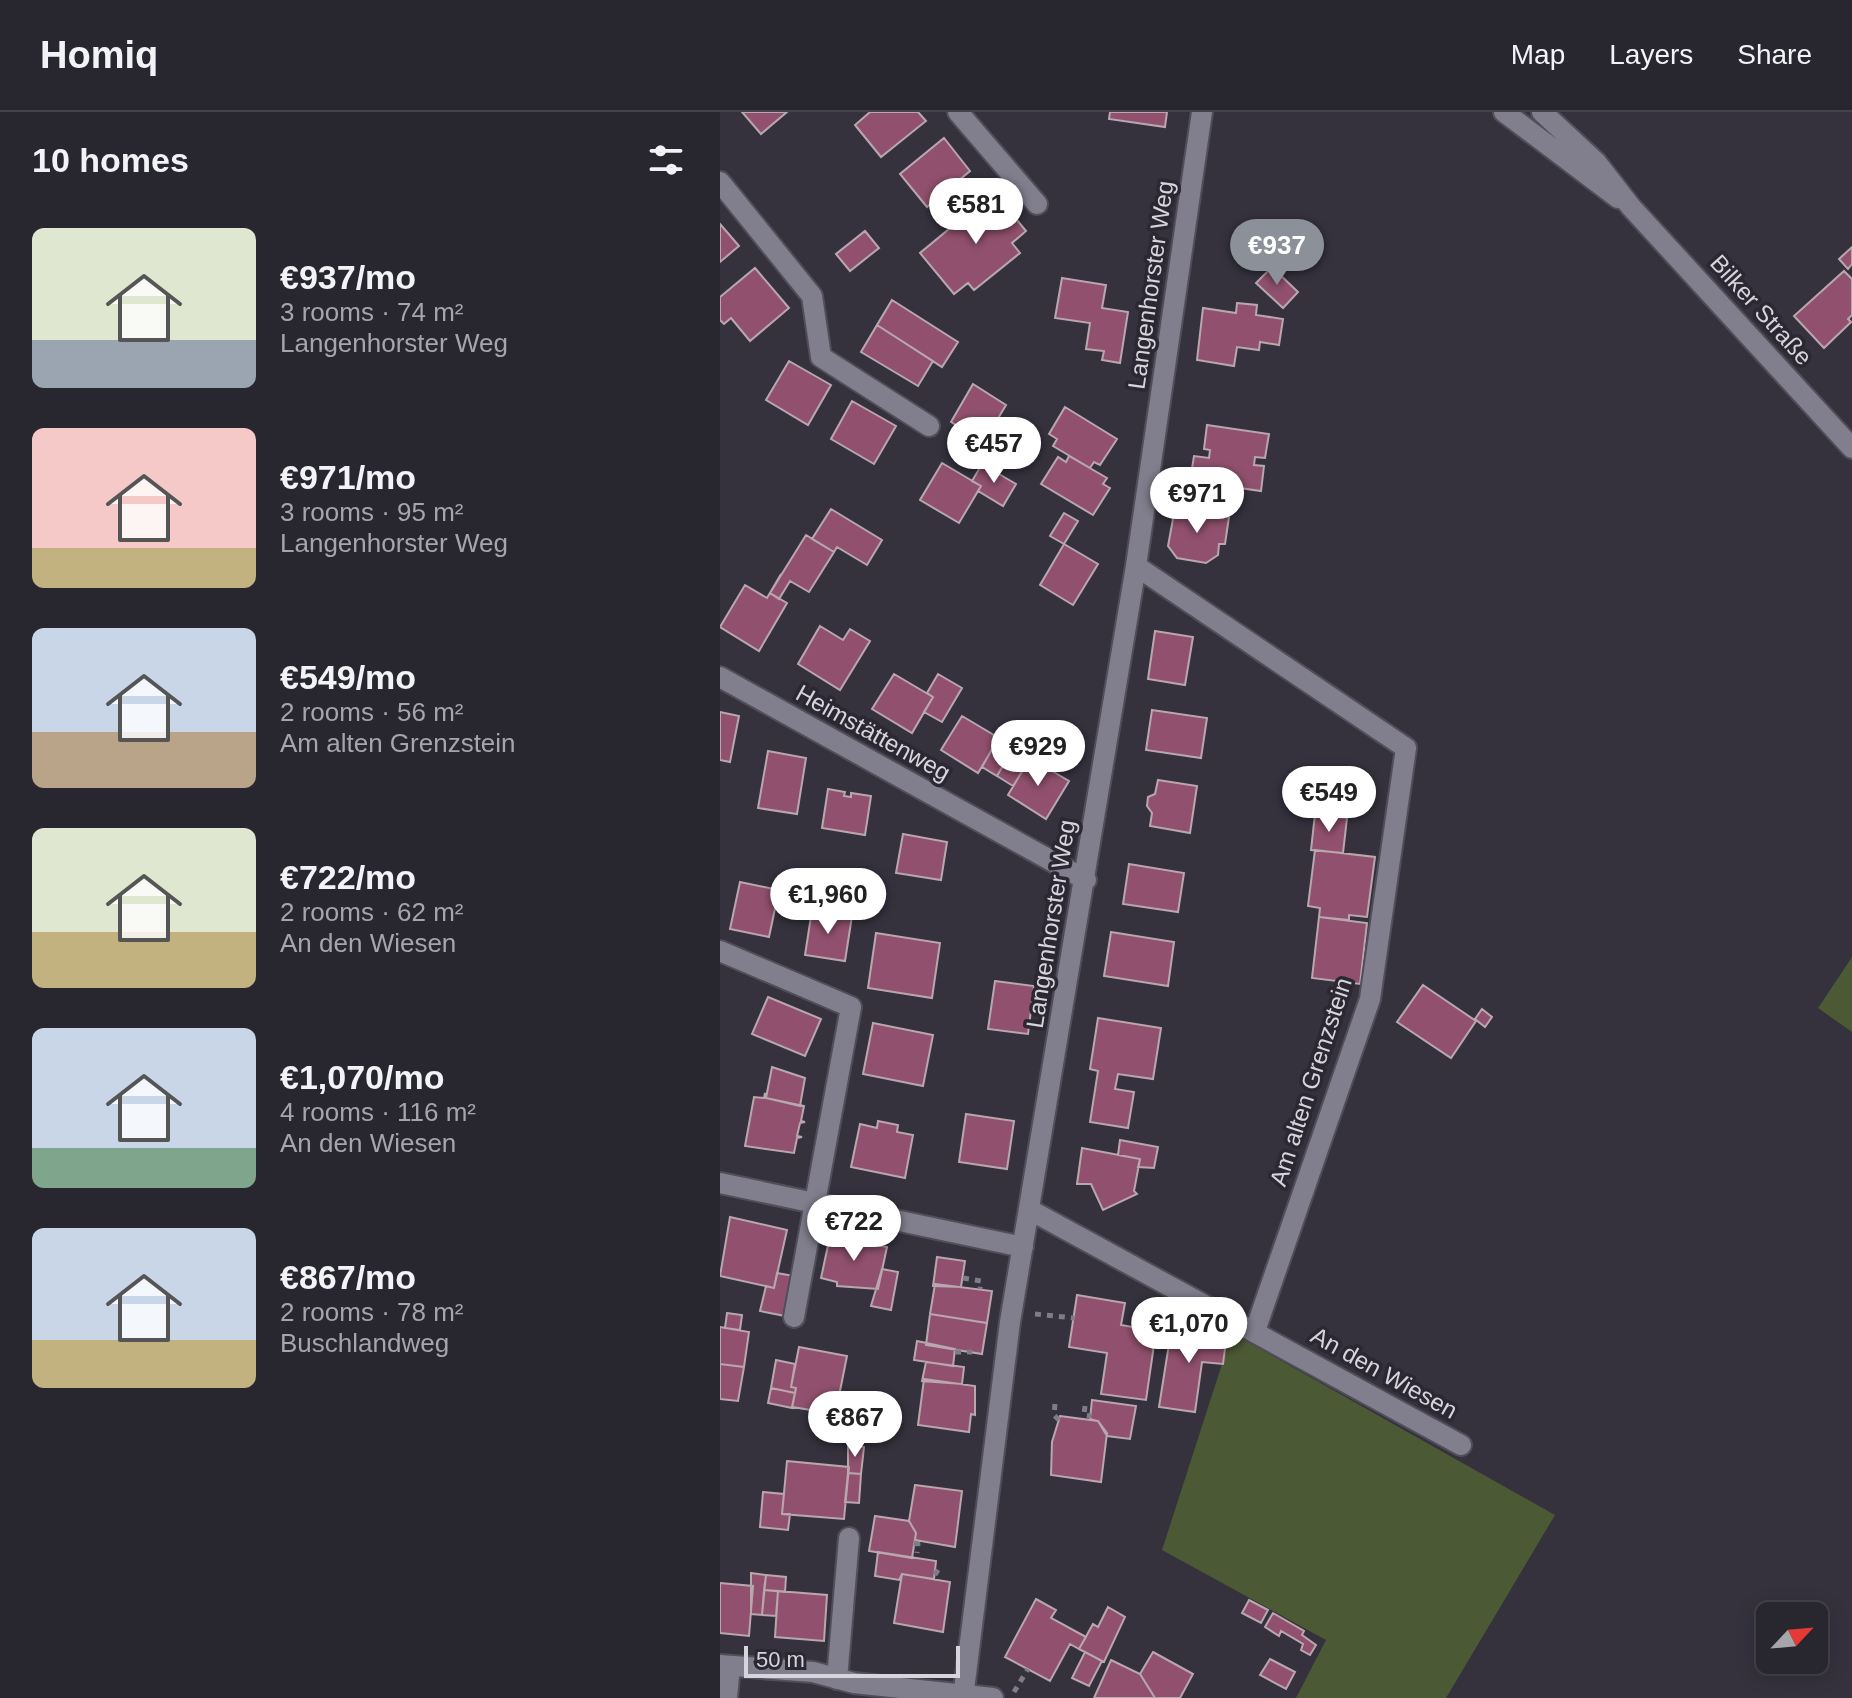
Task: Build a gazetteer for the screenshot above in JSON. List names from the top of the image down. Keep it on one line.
{"streets":{"street":["Langenhorster Weg","Bilker Straße","Heimstättenweg","Am alten Grenzstein","An den Wiesen"]},"crossings":[["Langenhorster Weg","Heimstättenweg"],["Langenhorster Weg","Am alten Grenzstein"],["Langenhorster Weg","An den Wiesen"],["Am alten Grenzstein","An den Wiesen"]],"scale_bar":"50 m","north":"top right","page":{"header":"Homiq","nav":["Map","Layers","Share"],"heading":"10 homes","price":["€581","€937","€457","€971","€929","€549","€1,960","€722","€1,070","€867"],"list":[{"name":"€937/mo","note":"3 rooms · 74 m² · Langenhorster Weg"},{"name":"€971/mo","note":"3 rooms · 95 m² · Langenhorster Weg"},{"name":"€549/mo","note":"2 rooms · 56 m² · Am alten Grenzstein"},{"name":"€722/mo","note":"2 rooms · 62 m² · An den Wiesen"},{"name":"€1,070/mo","note":"4 rooms · 116 m² · An den Wiesen"},{"name":"€867/mo","note":"2 rooms · 78 m² · Buschlandweg"}],"scale":"50 m"}}
